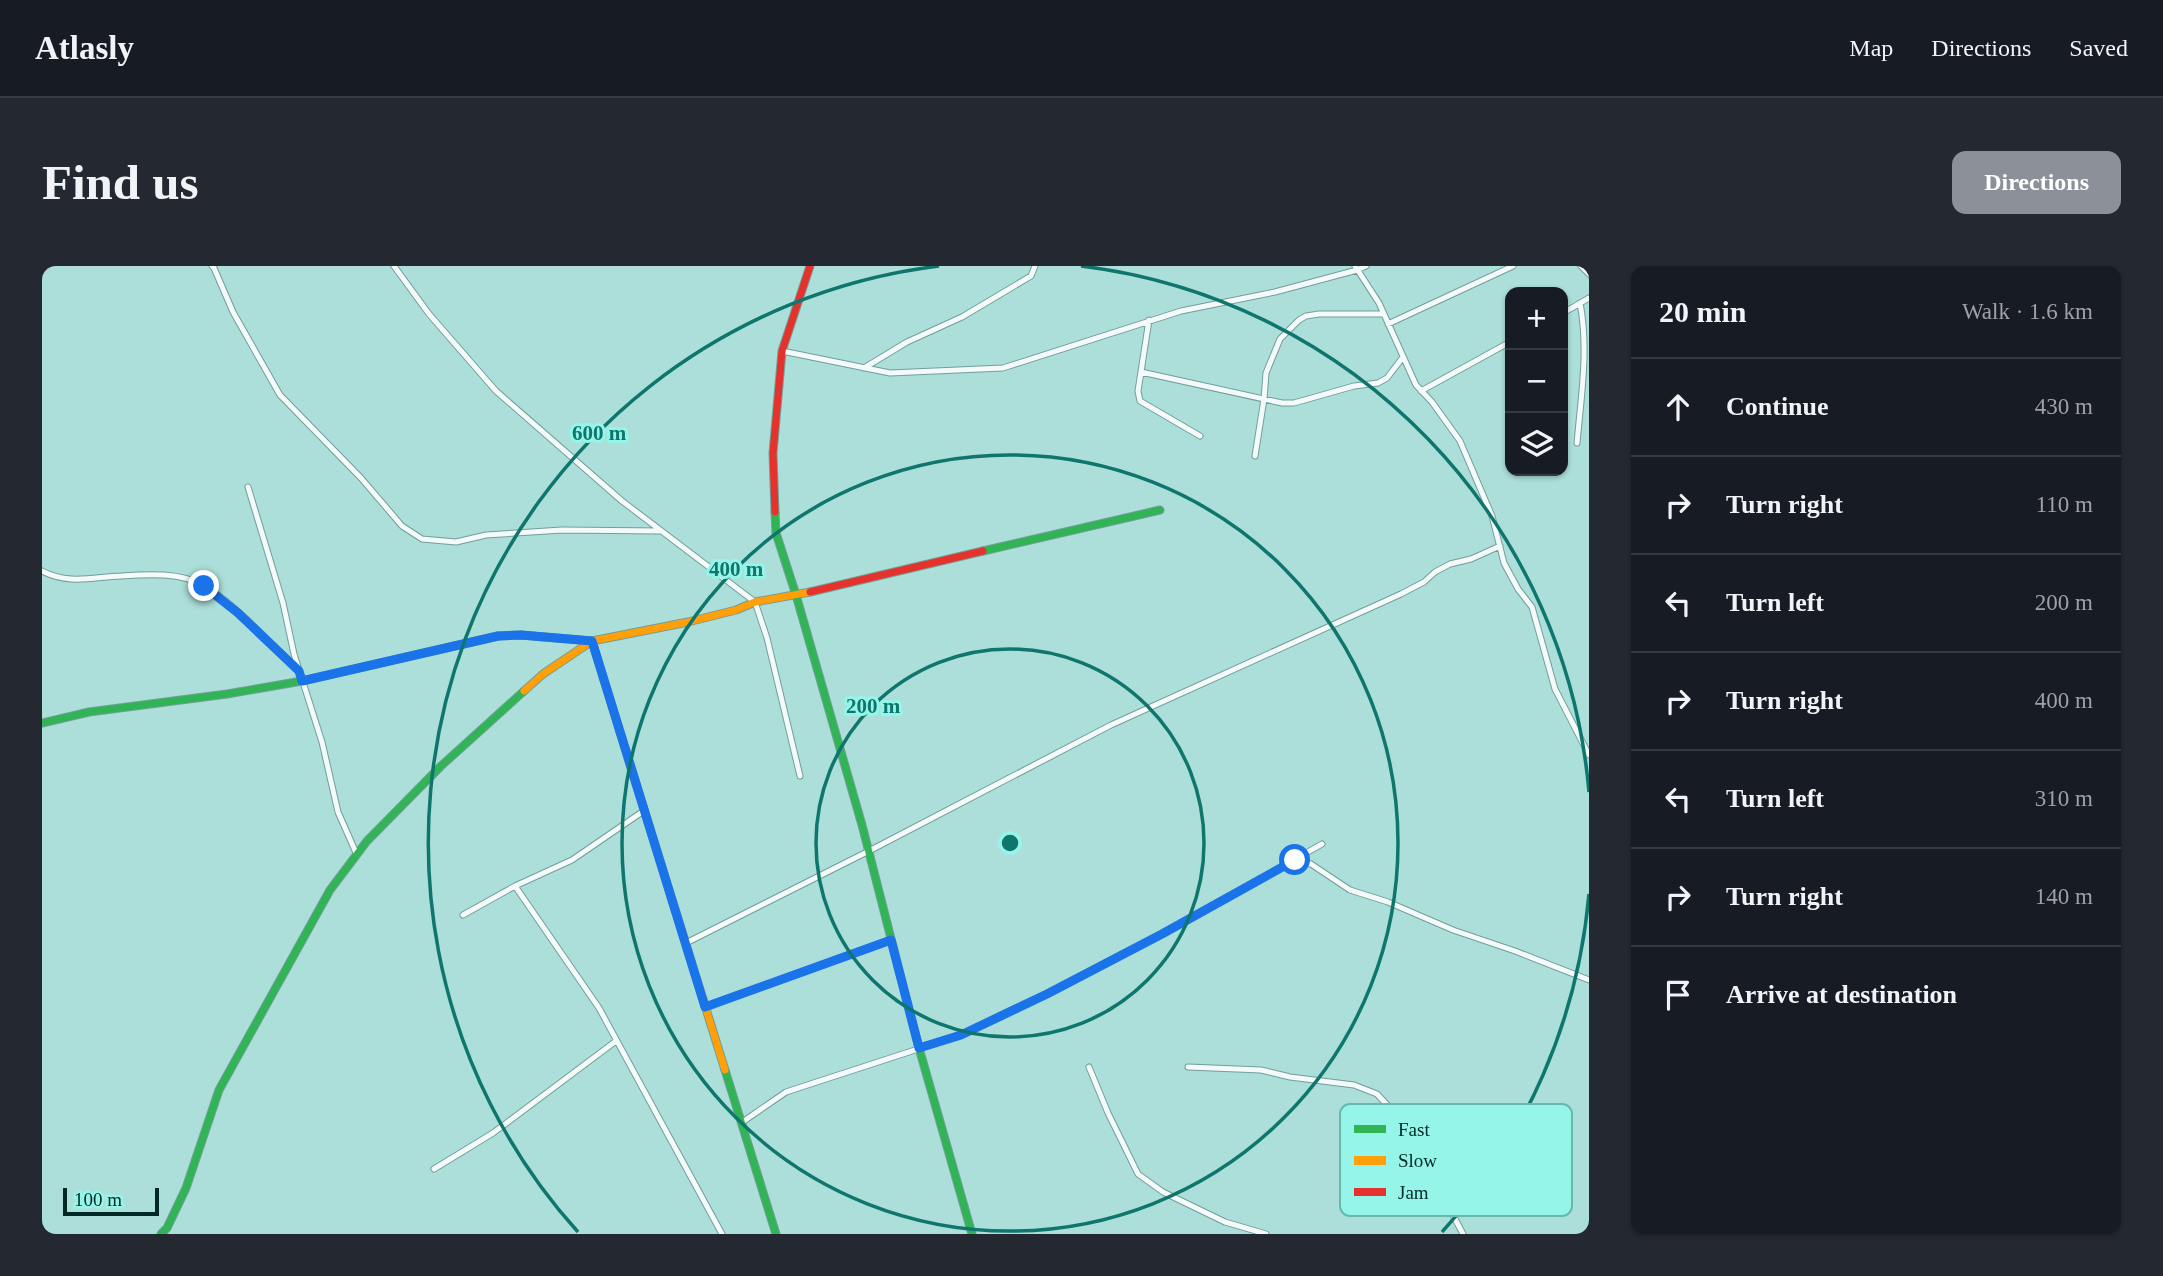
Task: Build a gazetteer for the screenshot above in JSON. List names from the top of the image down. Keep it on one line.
{"legend":["Fast","Slow","Jam"],"scale_bar":"100 m","page":{"header":"Atlasly","nav":["Map","Directions","Saved"],"buttons":"Directions","title":"Find us","heading":["20 min","Walk · 1.6 km"],"map_buttons":["+","−"],"list":[["Continue","430 m"],["Turn right","110 m"],["Turn left","200 m"],["Turn right","400 m"],["Turn left","310 m"],["Turn right","140 m"],"Arrive at destination"],"scale":"100 m"},"rings":["600 m","400 m","200 m"]}
